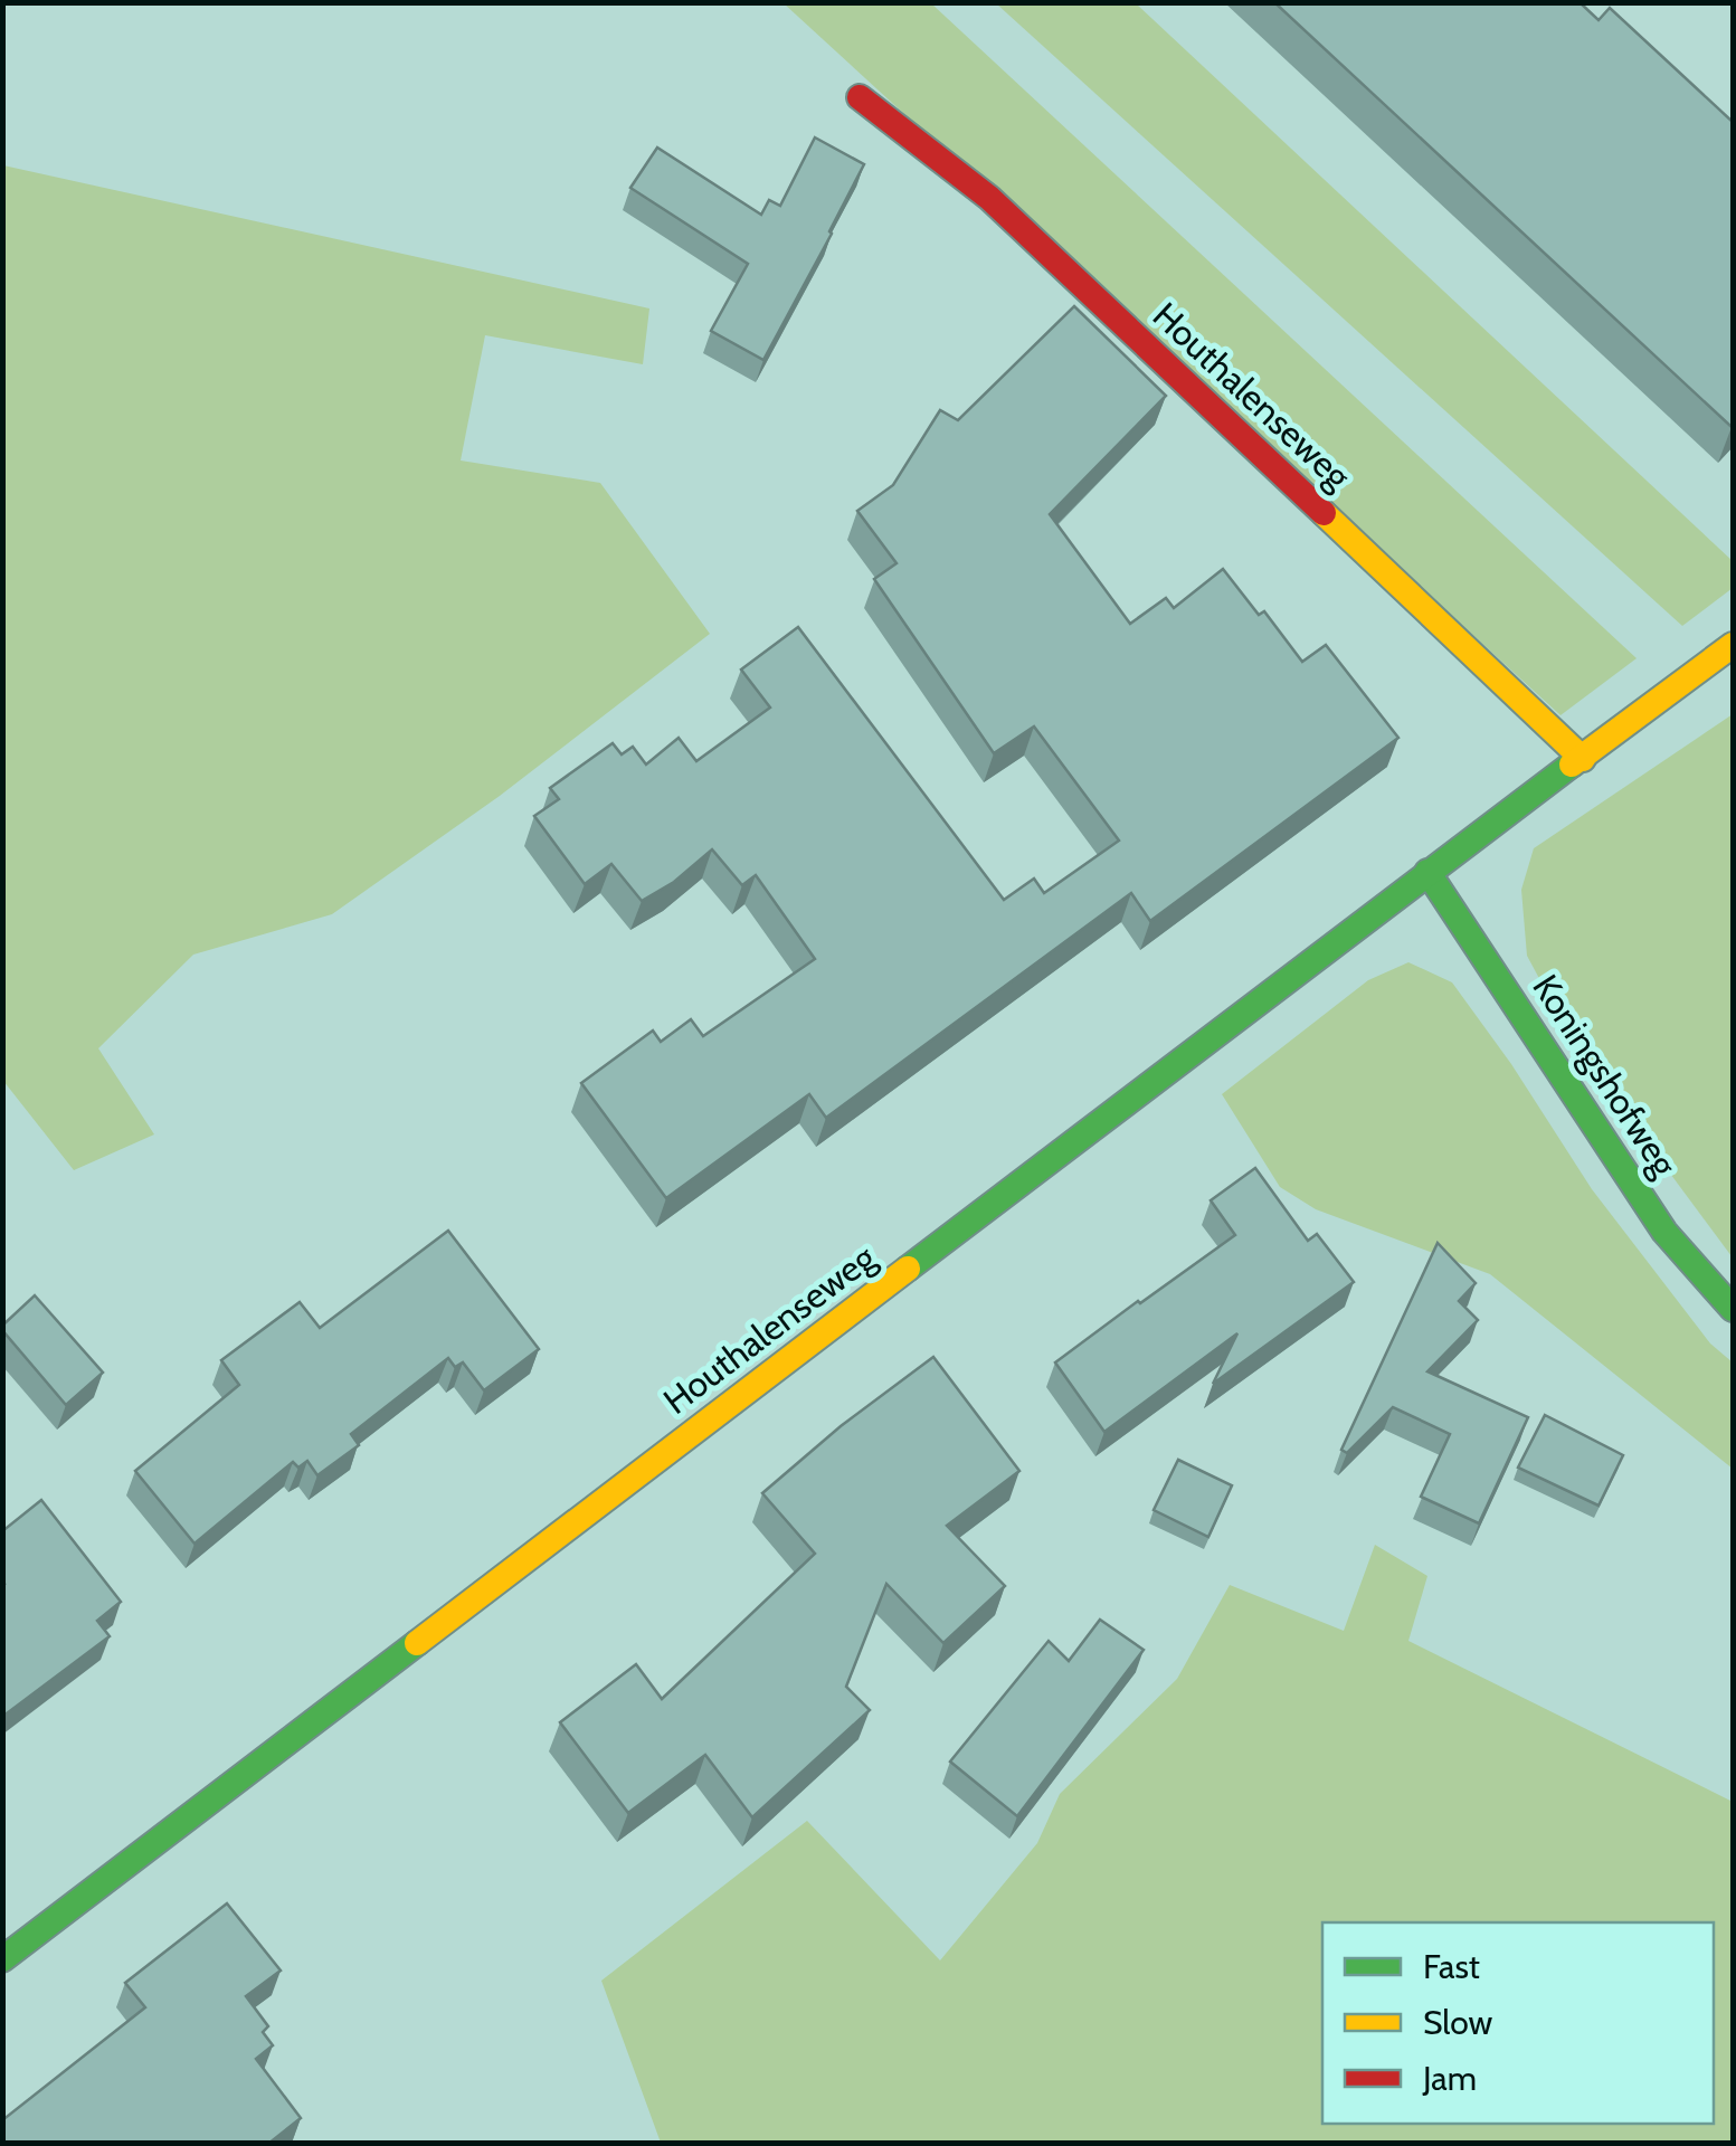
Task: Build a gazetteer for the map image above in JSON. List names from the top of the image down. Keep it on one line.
{"streets":{"street":["Houthalenseweg","Koningshofweg"]},"crossings":[["Houthalenseweg","Koningshofweg"]],"legend":["Fast","Slow","Jam"]}
